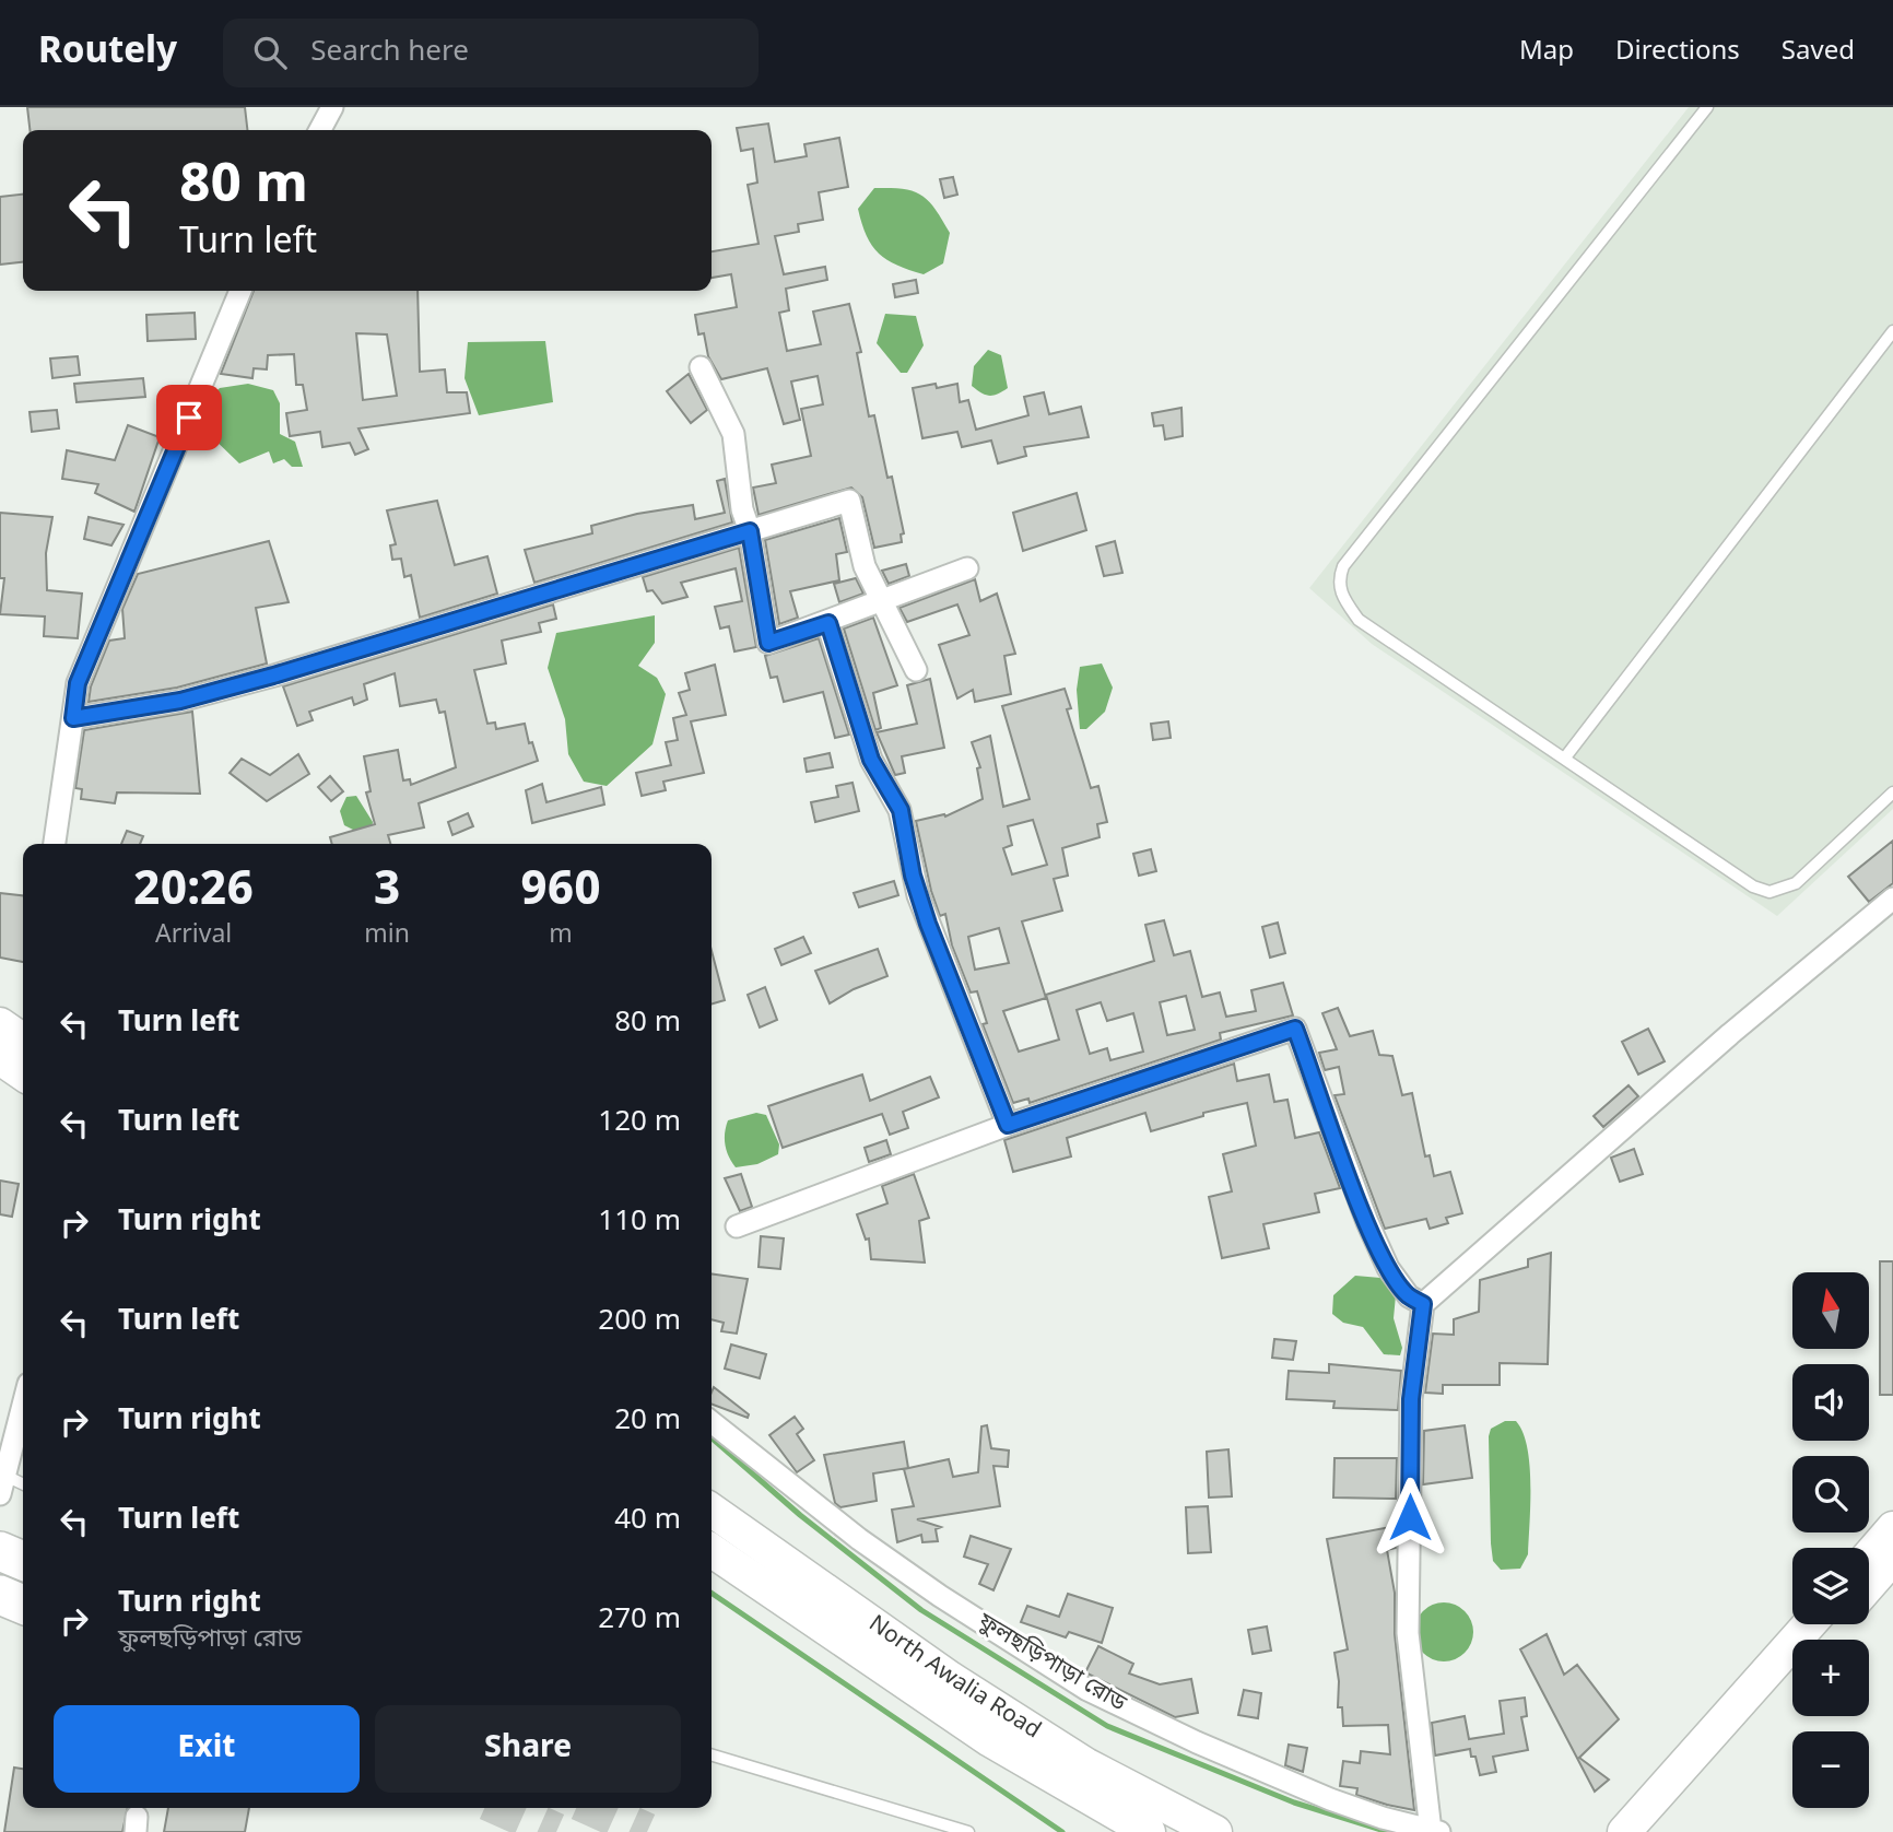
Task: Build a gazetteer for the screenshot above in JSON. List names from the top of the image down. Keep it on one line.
{"streets":{"main road":["North Awalia Road"],"street":["ফুলছড়িপাড়া রোড"]},"north":"top","page":{"header":"Routely","search":"Search here","nav":["Map","Directions","Saved"],"turn":["80 m","Turn left"],"eta":["20:26","Arrival","3","min","960","m"],"list":[{"name":"Turn left","value":"80 m"},{"name":"Turn left","value":"120 m"},{"name":"Turn right","value":"110 m"},{"name":"Turn left","value":"200 m"},{"name":"Turn right","value":"20 m"},{"name":"Turn left","value":"40 m"},{"name":"Turn right","note":"ফুলছড়িপাড়া রোড","value":"270 m"}],"map_buttons":["+","−"],"buttons":["Exit","Share"]}}
